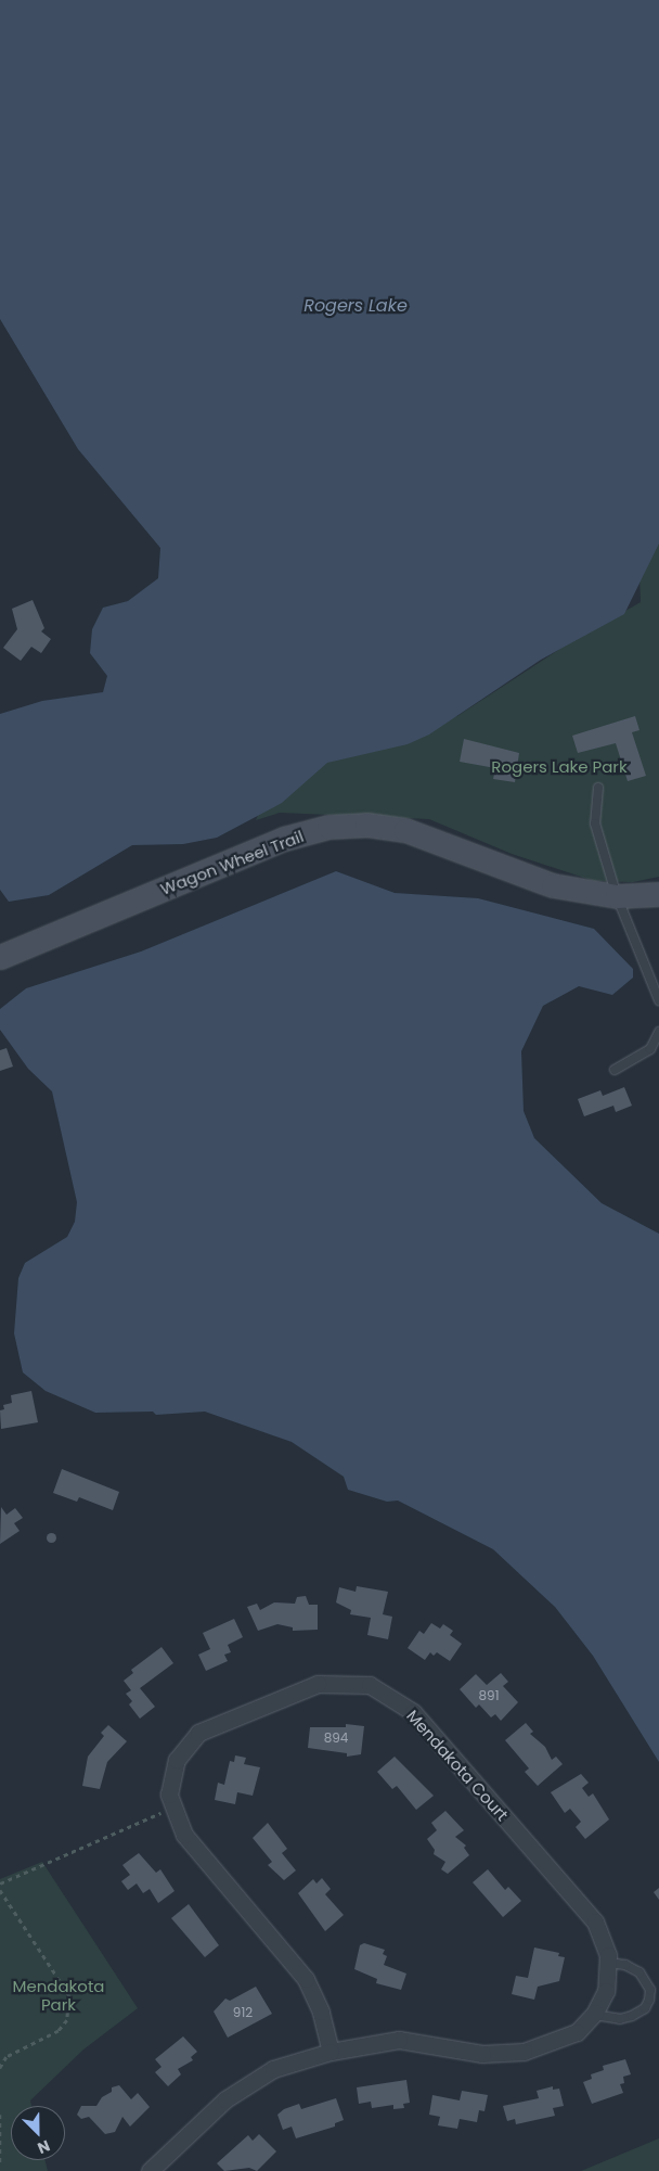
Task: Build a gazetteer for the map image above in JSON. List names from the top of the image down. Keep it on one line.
{"streets":{"street":["Wagon Wheel Trail","Mendakota Court"]},"water":["Rogers Lake"],"parks":["Rogers Lake Park","Mendakota Park"],"house_numbers":["891","894","912"],"north":"bottom right"}
